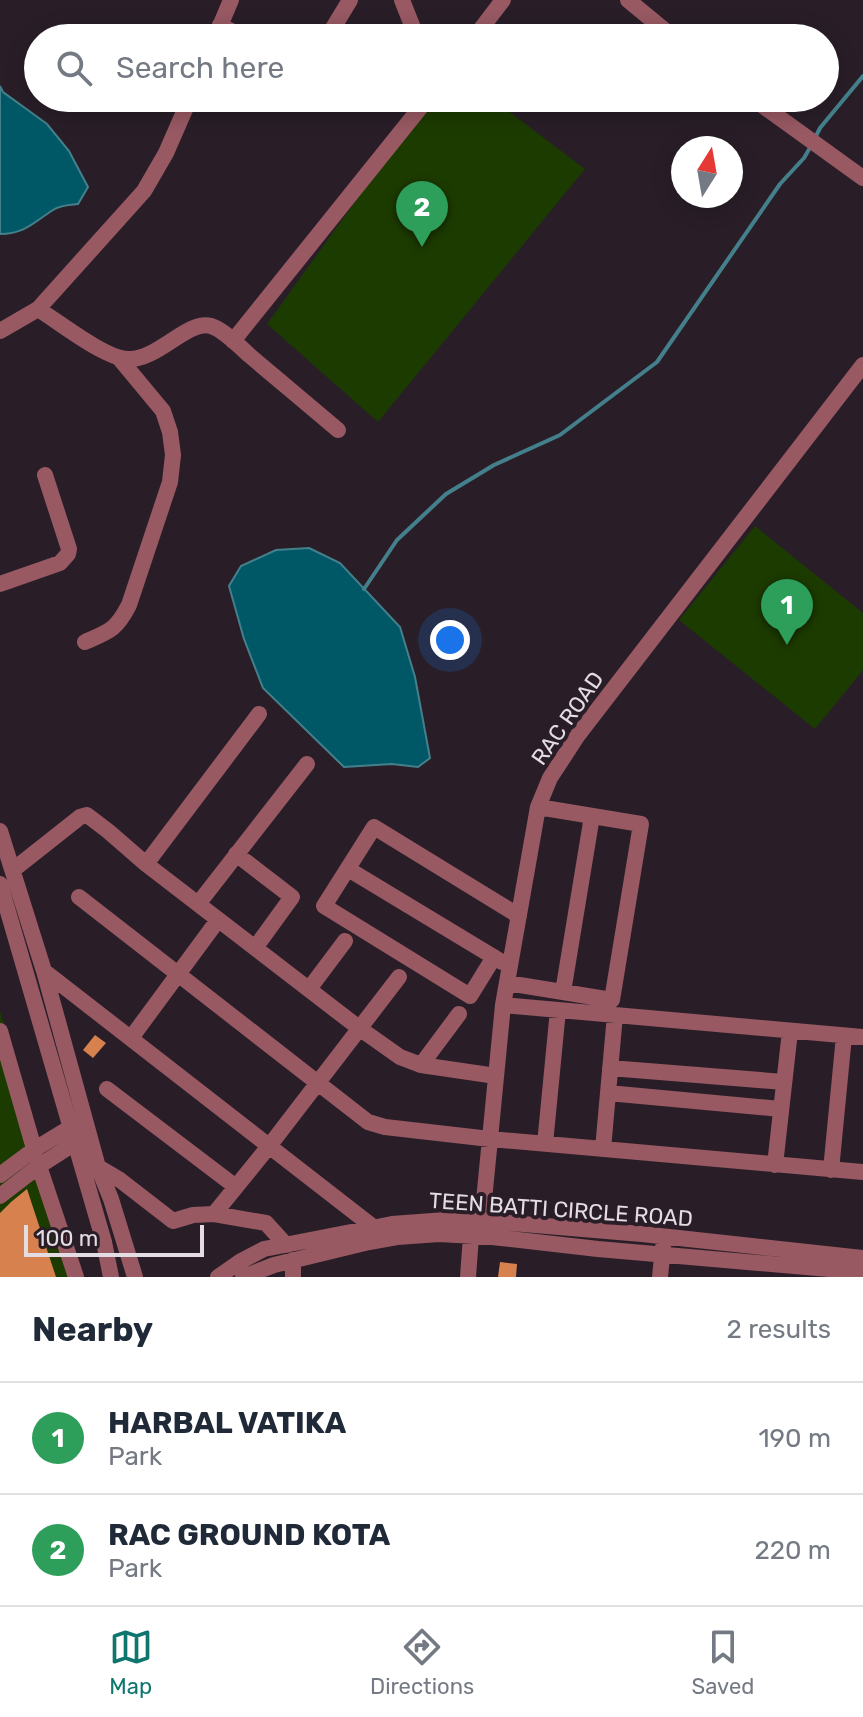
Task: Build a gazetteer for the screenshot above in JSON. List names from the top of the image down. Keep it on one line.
{"streets":{"street":["RAC ROAD","TEEN BATTI CIRCLE ROAD"]},"crossings":[["RAC ROAD","TEEN BATTI CIRCLE ROAD"]],"scale_bar":"100 m","north":"top","page":{"search":"Search here","pins":["2","1"],"scale":"100 m","heading":["Nearby","2 results"],"list":[{"mark":"1","name":"HARBAL VATIKA","note":"Park","value":"190 m"},{"mark":"2","name":"RAC GROUND KOTA","note":"Park","value":"220 m"}],"nav":["Map","Directions","Saved"]}}
